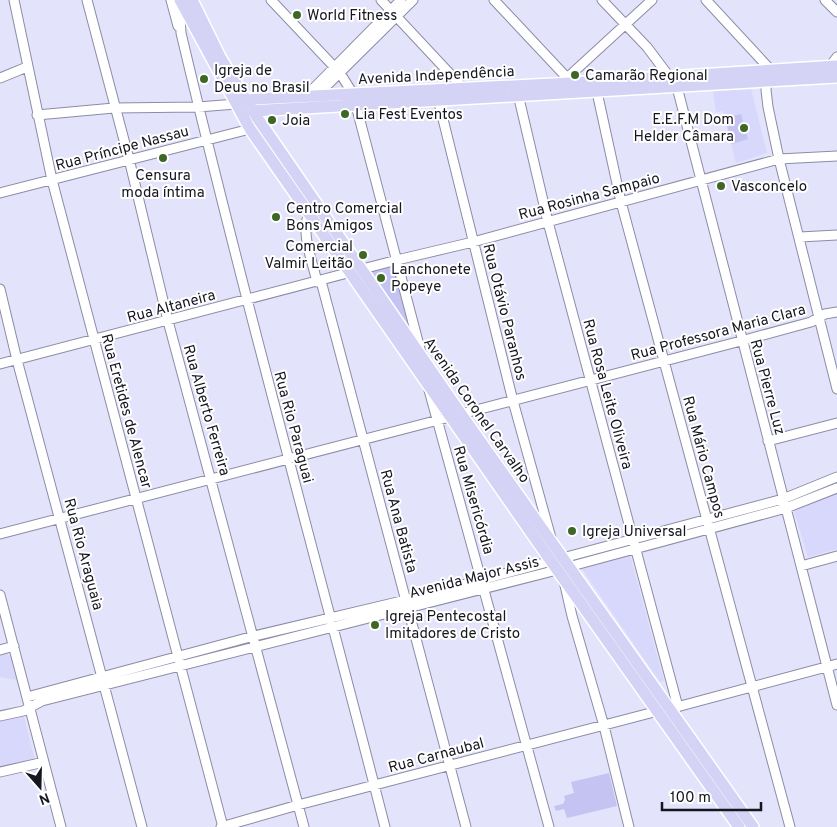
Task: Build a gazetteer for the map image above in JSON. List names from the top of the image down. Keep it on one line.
{"streets":{"main road":["Avenida Independência","Avenida Coronel Carvalho"],"street":["Rua Príncipe Nassau","Rua Rosinha Sampaio","Rua Altaneira","Rua Otávio Paranhos","Rua Professora Maria Clara","Rua Pierre Luz","Rua Rosa Leite Oliveira","Rua Alberto Ferreira","Rua Eretides de Alencar","Rua Rio Paraguai","Rua Mário Campos","Rua Misericórdia","Rua Ana Batista","Rua Rio Araguaia","Avenida Major Assis","Rua Carnaubal"]},"crossings":[["Avenida Independência","Rua Otávio Paranhos"],["Avenida Independência","Rua Pierre Luz"],["Avenida Independência","Rua Rosa Leite Oliveira"],["Avenida Independência","Rua Alberto Ferreira"],["Avenida Independência","Avenida Coronel Carvalho"],["Avenida Independência","Rua Eretides de Alencar"],["Avenida Independência","Rua Rio Paraguai"],["Avenida Independência","Rua Mário Campos"],["Rua Príncipe Nassau","Rua Alberto Ferreira"],["Rua Príncipe Nassau","Avenida Coronel Carvalho"],["Rua Príncipe Nassau","Rua Eretides de Alencar"],["Rua Príncipe Nassau","Rua Rio Paraguai"],["Rua Rosinha Sampaio","Rua Altaneira"],["Rua Rosinha Sampaio","Rua Otávio Paranhos"],["Rua Rosinha Sampaio","Rua Pierre Luz"],["Rua Rosinha Sampaio","Rua Rosa Leite Oliveira"],["Rua Rosinha Sampaio","Avenida Coronel Carvalho"],["Rua Rosinha Sampaio","Rua Mário Campos"],["Rua Altaneira","Rua Alberto Ferreira"],["Rua Altaneira","Avenida Coronel Carvalho"],["Rua Altaneira","Rua Eretides de Alencar"],["Rua Altaneira","Rua Rio Paraguai"],["Rua Altaneira","Rua Ana Batista"],["Rua Altaneira","Rua Rio Araguaia"],["Rua Otávio Paranhos","Rua Professora Maria Clara"],["Rua Otávio Paranhos","Avenida Coronel Carvalho"],["Rua Professora Maria Clara","Rua Pierre Luz"],["Rua Professora Maria Clara","Rua Rosa Leite Oliveira"],["Rua Professora Maria Clara","Rua Alberto Ferreira"],["Rua Professora Maria Clara","Avenida Coronel Carvalho"],["Rua Professora Maria Clara","Rua Eretides de Alencar"],["Rua Professora Maria Clara","Rua Rio Paraguai"],["Rua Professora Maria Clara","Rua Mário Campos"],["Rua Professora Maria Clara","Rua Misericórdia"],["Rua Professora Maria Clara","Rua Ana Batista"],["Rua Professora Maria Clara","Rua Rio Araguaia"],["Rua Pierre Luz","Avenida Major Assis"],["Rua Pierre Luz","Rua Carnaubal"],["Rua Rosa Leite Oliveira","Avenida Coronel Carvalho"],["Rua Rosa Leite Oliveira","Avenida Major Assis"],["Rua Rosa Leite Oliveira","Rua Carnaubal"],["Rua Alberto Ferreira","Avenida Major Assis"],["Rua Alberto Ferreira","Rua Carnaubal"],["Avenida Coronel Carvalho","Rua Rio Paraguai"],["Avenida Coronel Carvalho","Rua Misericórdia"],["Avenida Coronel Carvalho","Rua Ana Batista"],["Avenida Coronel Carvalho","Avenida Major Assis"],["Avenida Coronel Carvalho","Rua Carnaubal"],["Rua Eretides de Alencar","Avenida Major Assis"],["Rua Eretides de Alencar","Rua Carnaubal"],["Rua Rio Paraguai","Avenida Major Assis"],["Rua Rio Paraguai","Rua Carnaubal"],["Rua Mário Campos","Avenida Major Assis"],["Rua Mário Campos","Rua Carnaubal"],["Rua Misericórdia","Avenida Major Assis"],["Rua Misericórdia","Rua Carnaubal"],["Rua Ana Batista","Avenida Major Assis"],["Rua Ana Batista","Rua Carnaubal"],["Rua Rio Araguaia","Avenida Major Assis"]],"places":["World Fitness","Camarão Regional","Igreja de Deus no Brasil","Lia Fest Eventos","Joia","E.E.F.M Dom Helder Câmara","Censura moda íntima","Vasconcelo","Centro Comercial Bons Amigos","Comercial Valmir Leitão","Lanchonete Popeye","Igreja Universal","Igreja Pentecostal Imitadores de Cristo"],"scale_bar":"100 m","north":"bottom"}
